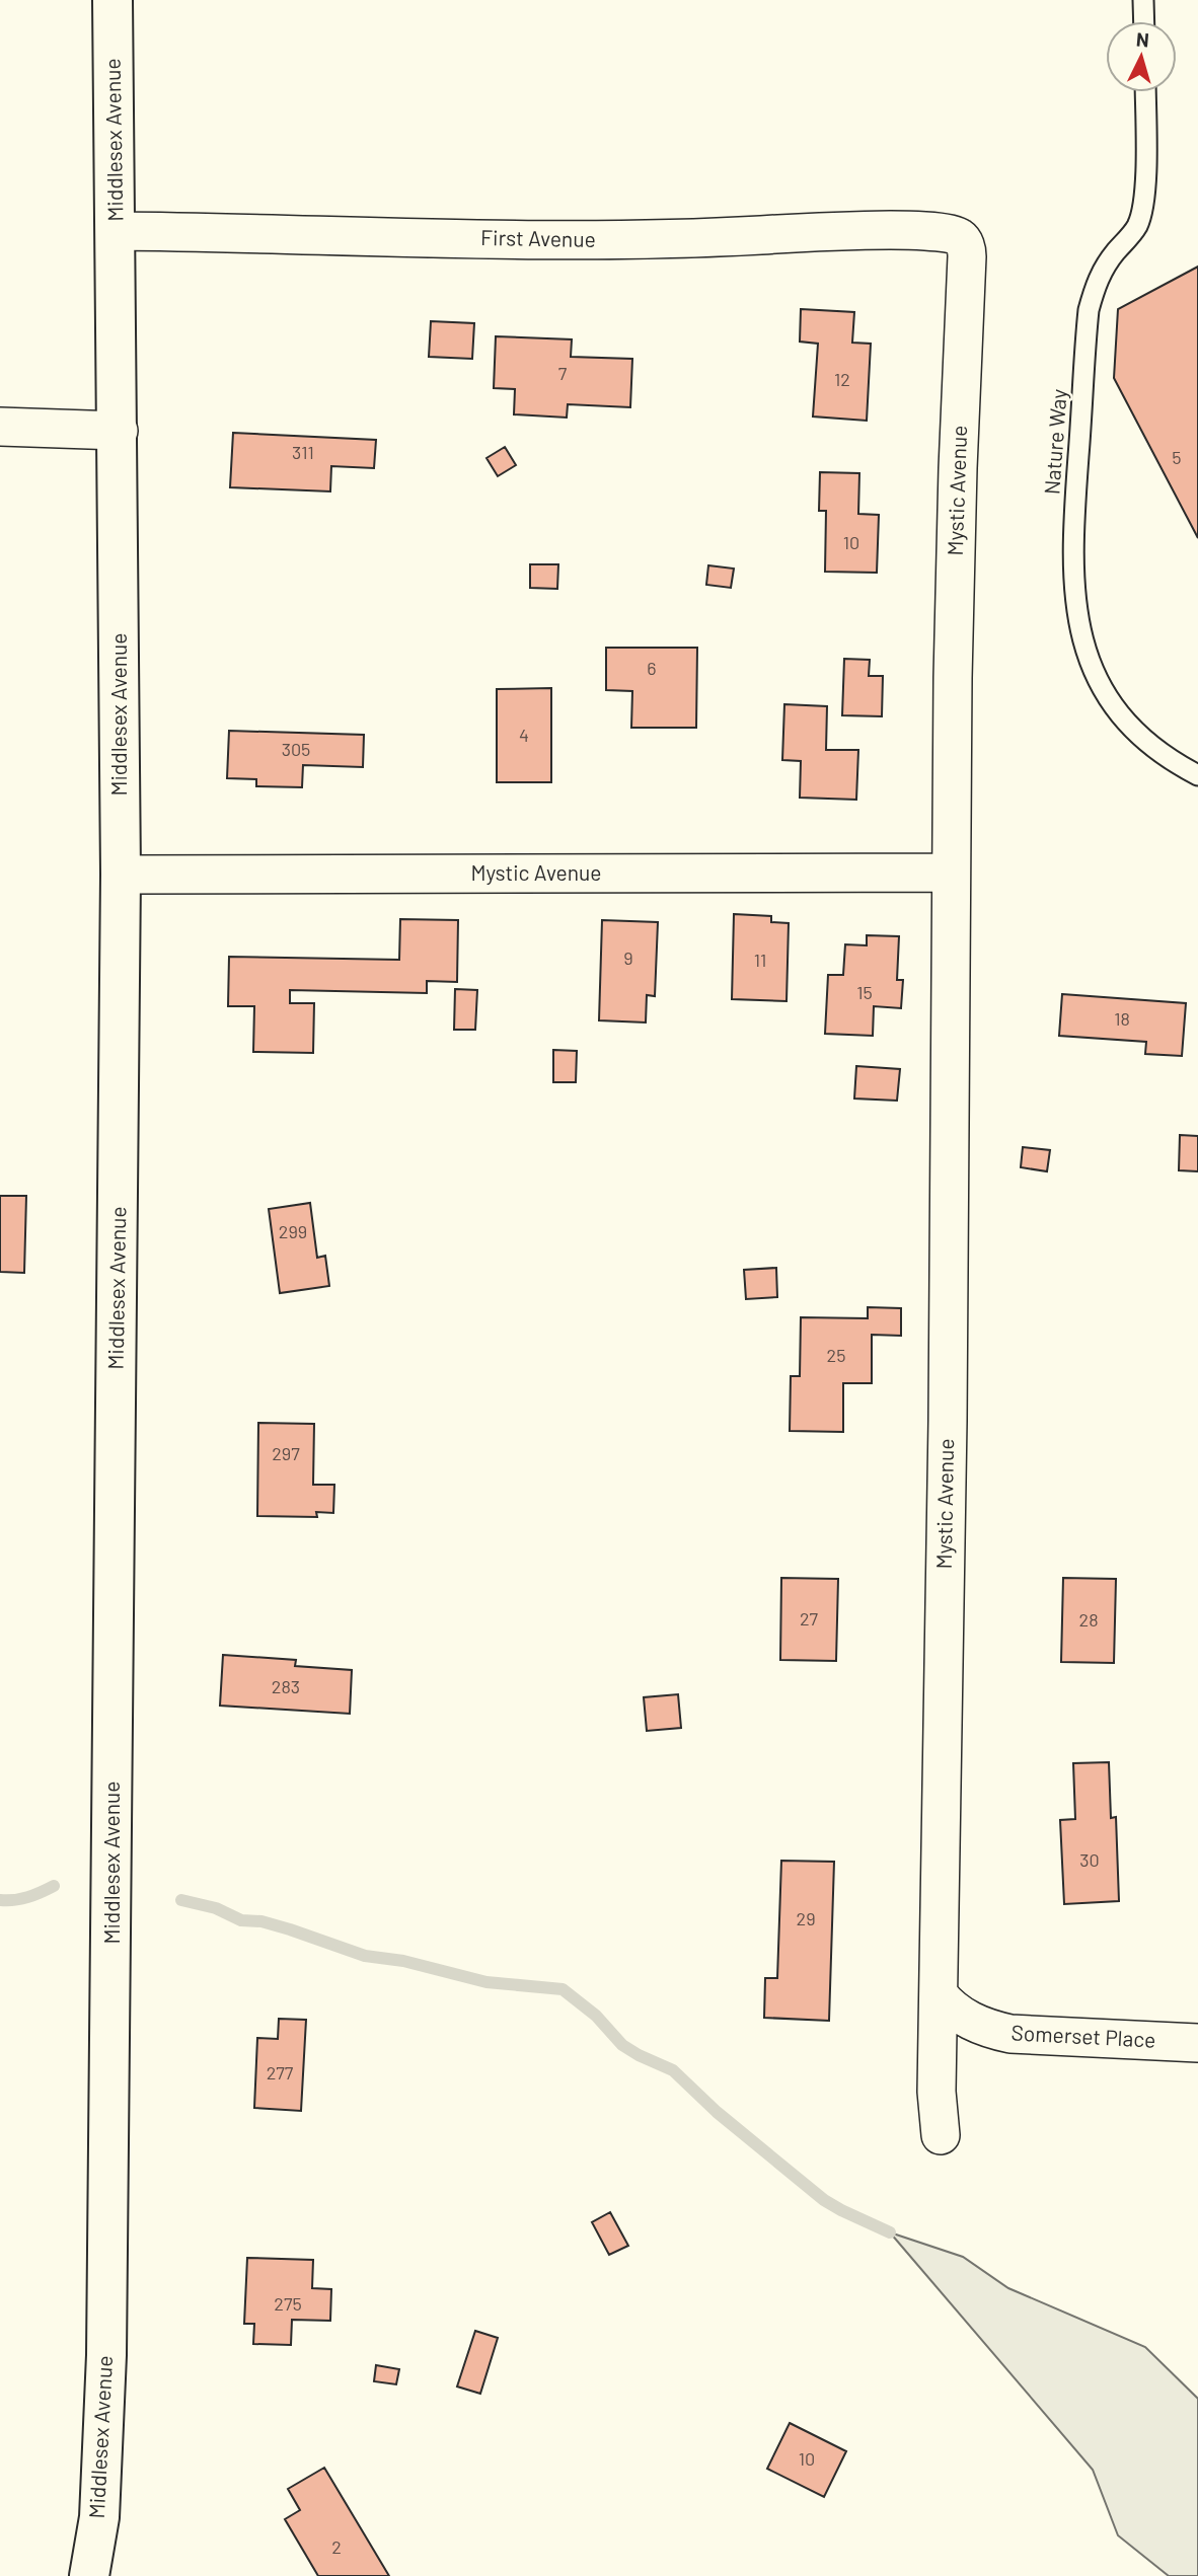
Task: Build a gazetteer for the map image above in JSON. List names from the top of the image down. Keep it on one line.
{"streets":{"main road":["Middlesex Avenue"],"street":["First Avenue","Mystic Avenue","Somerset Place"],"lane":["Nature Way"]},"crossings":[["Middlesex Avenue","First Avenue"],["Middlesex Avenue","Mystic Avenue"],["First Avenue","Mystic Avenue"],["Mystic Avenue","Somerset Place"]],"house_numbers":["7","12","311","5","10","6","4","305","9","11","15","18","299","25","297","27","28","283","30","29","277","275","10","2"],"north":"top"}
